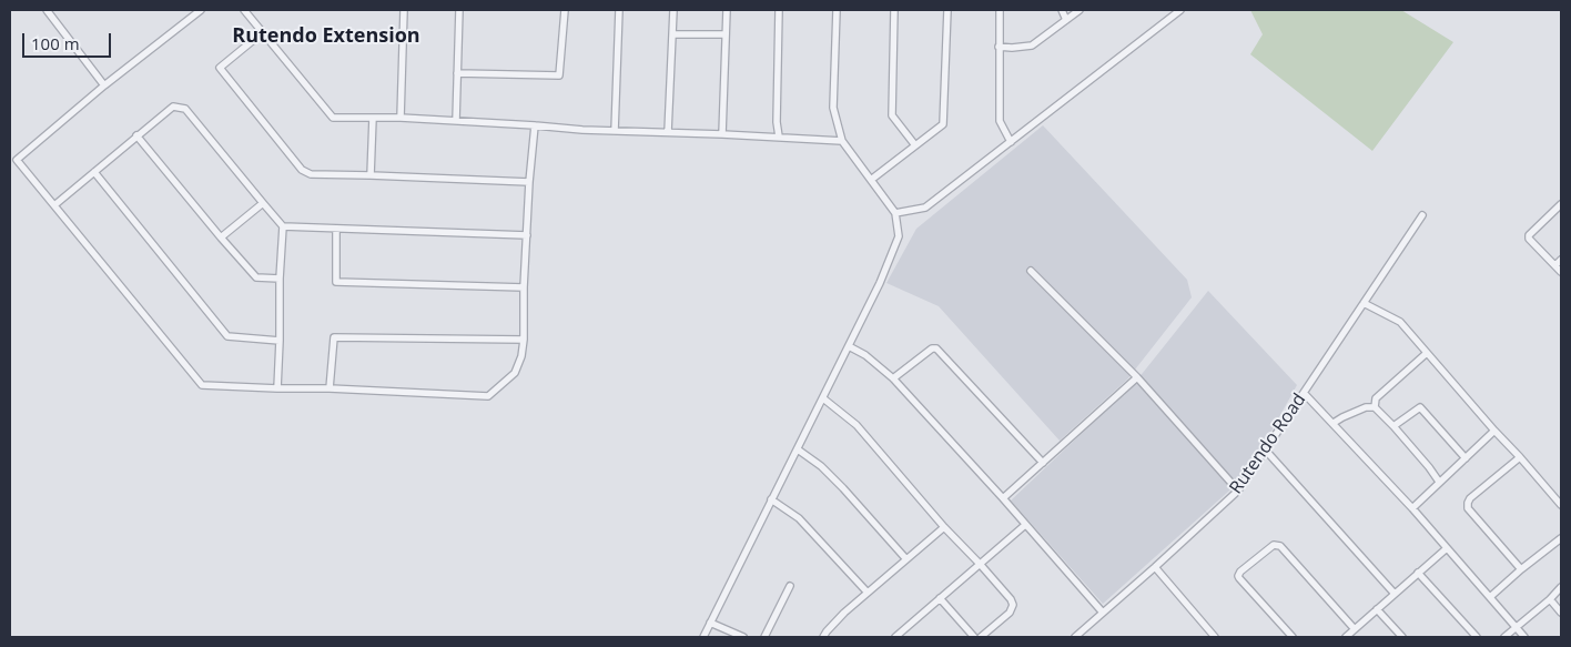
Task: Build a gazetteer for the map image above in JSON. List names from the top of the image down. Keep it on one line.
{"streets":{"street":["Rutendo Road"]},"districts":["Rutendo Extension"],"scale_bar":"100 m"}
